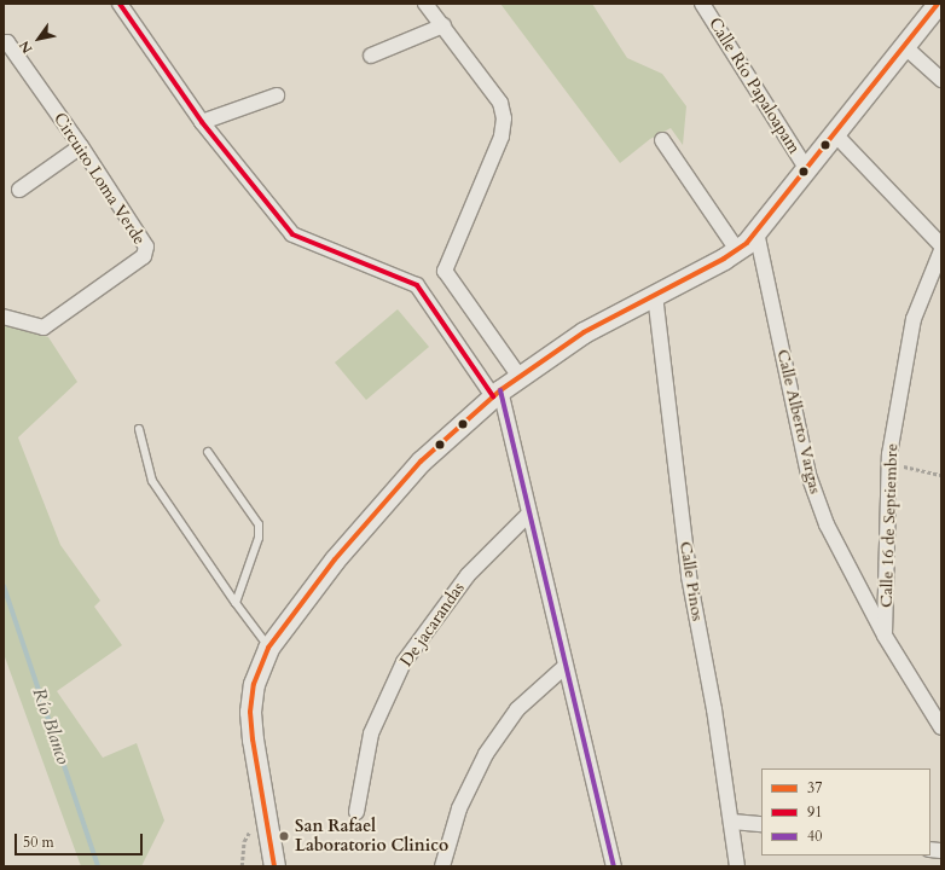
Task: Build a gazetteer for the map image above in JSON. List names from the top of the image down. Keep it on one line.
{"streets":{"street":["Calle Río Papaloapam","Circuito Loma Verde","Calle Alberto Vargas","Calle 16 de Septiembre","Calle Pinos","De jacarandas"]},"crossings":[["Calle Alberto Vargas","Calle 16 de Septiembre"]],"water":["Río Blanco"],"places":["San Rafael Laboratorio Clinico"],"lines":["transit line 37","transit line 91","transit line 40"],"legend":["37","91","40"],"scale_bar":"50 m","north":"bottom left"}
